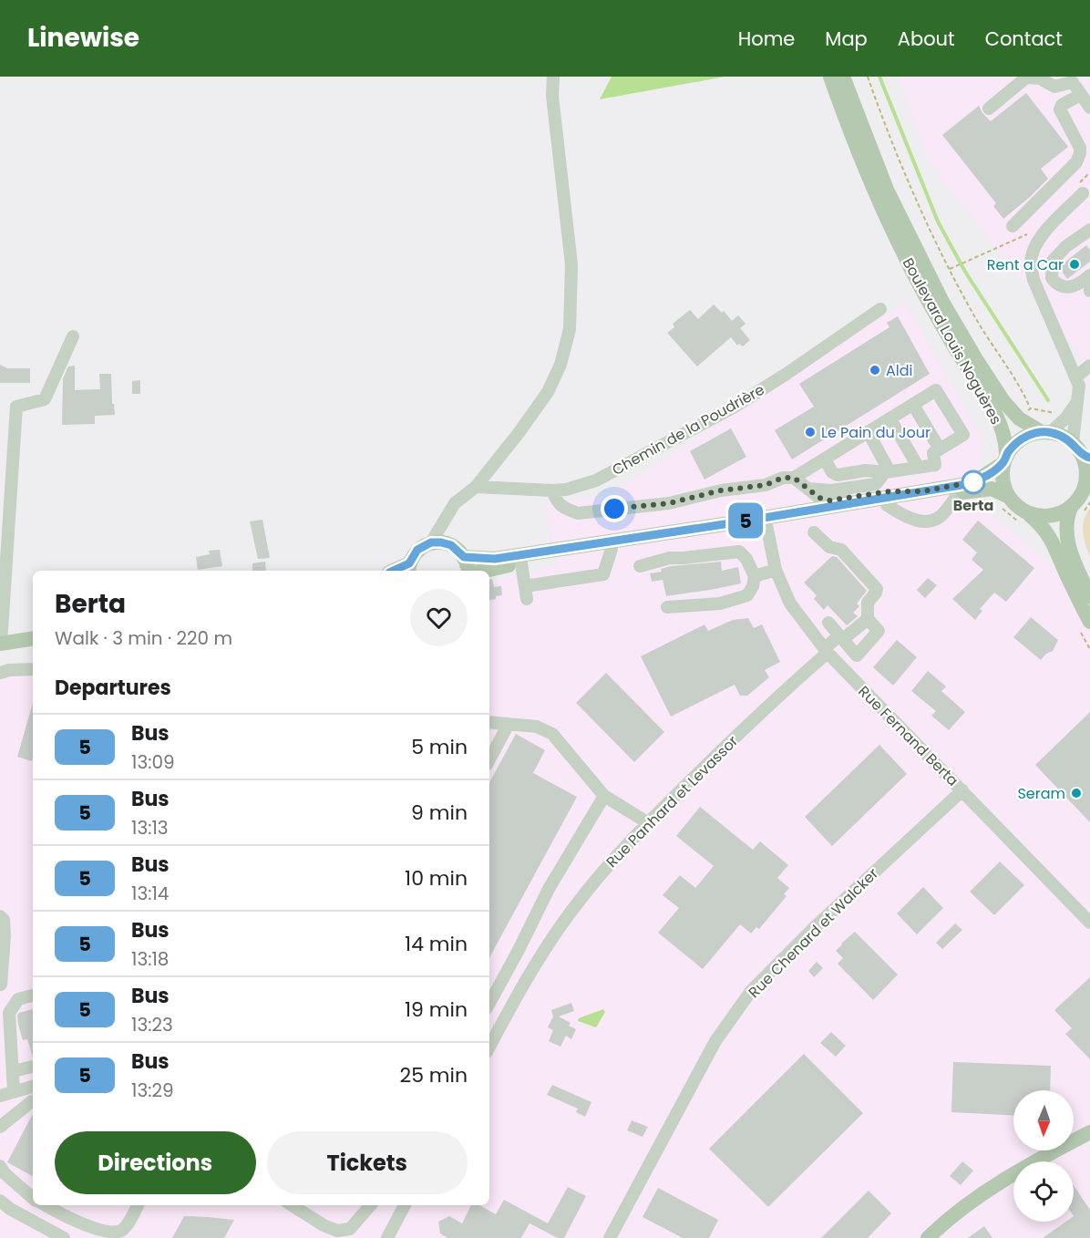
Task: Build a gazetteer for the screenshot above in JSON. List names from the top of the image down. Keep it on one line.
{"streets":{"main road":["Boulevard Louis Noguères"],"street":["Chemin de la Poudrière","Rue Fernand Berta","Rue Panhard et Levassor","Rue Chenard et Walcker"]},"crossings":[["Rue Fernand Berta","Rue Panhard et Levassor"],["Rue Fernand Berta","Rue Chenard et Walcker"]],"places":["Rent a Car","Aldi","Le Pain du Jour","Berta","Seram"],"lines":["bus line 5"],"north":"bottom","page":{"header":"Linewise","nav":["Home","Map","About","Contact"],"on_map":"5","heading":[["Berta","Walk · 3 min · 220 m"],"Departures"],"list":[{"mark":"5","name":"Bus","note":"13:09","value":"5 min"},{"mark":"5","name":"Bus","note":"13:13","value":"9 min"},{"mark":"5","name":"Bus","note":"13:14","value":"10 min"},{"mark":"5","name":"Bus","note":"13:18","value":"14 min"},{"mark":"5","name":"Bus","note":"13:23","value":"19 min"},{"mark":"5","name":"Bus","note":"13:29","value":"25 min"}],"buttons":["Directions","Tickets"]}}
